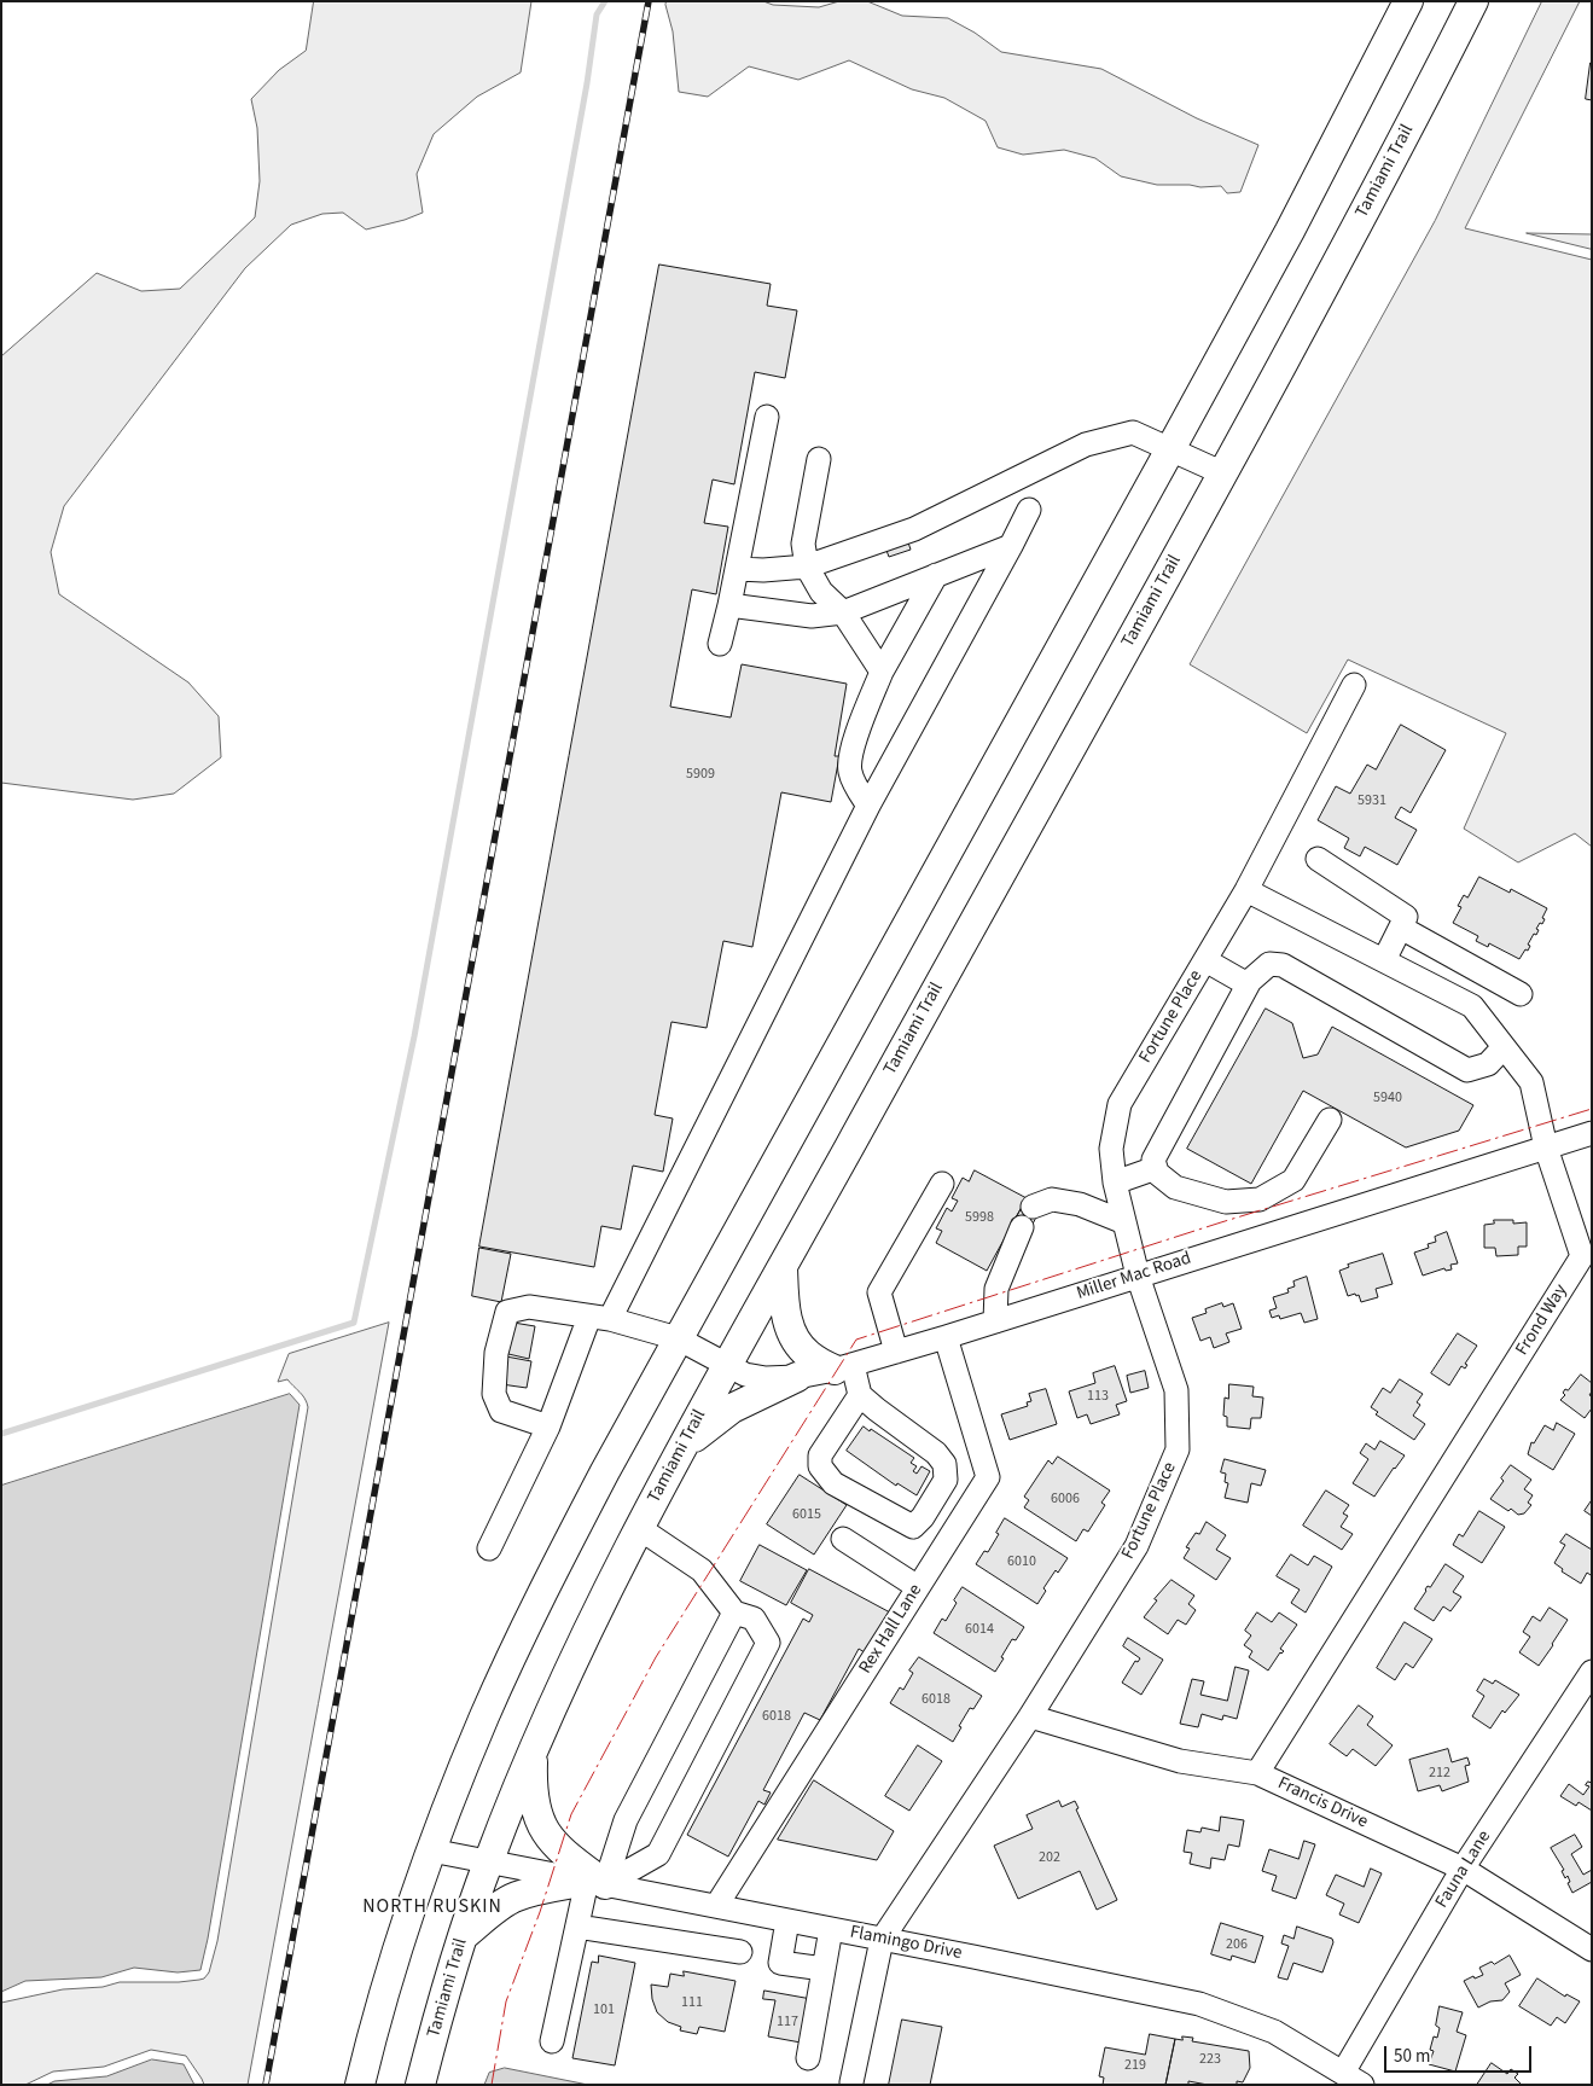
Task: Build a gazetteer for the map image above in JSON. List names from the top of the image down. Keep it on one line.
{"streets":{"main road":["Tamiami Trail"],"street":["Fortune Place","Miller Mac Road","Frond Way","Rex Hall Lane","Francis Drive","Fauna Lane","Flamingo Drive"]},"crossings":[["Tamiami Trail","Miller Mac Road"],["Tamiami Trail","Flamingo Drive"],["Fortune Place","Miller Mac Road"],["Fortune Place","Frond Way"],["Fortune Place","Francis Drive"],["Fortune Place","Flamingo Drive"],["Miller Mac Road","Frond Way"],["Miller Mac Road","Rex Hall Lane"],["Frond Way","Francis Drive"],["Rex Hall Lane","Flamingo Drive"],["Francis Drive","Fauna Lane"],["Fauna Lane","Flamingo Drive"]],"districts":["NORTH RUSKIN"],"house_numbers":["5909","5931","5940","5998","113","6006","6015","6010","6014","6018","6018","212","202","206","111","101","117","223","219"],"scale_bar":"50 m"}
